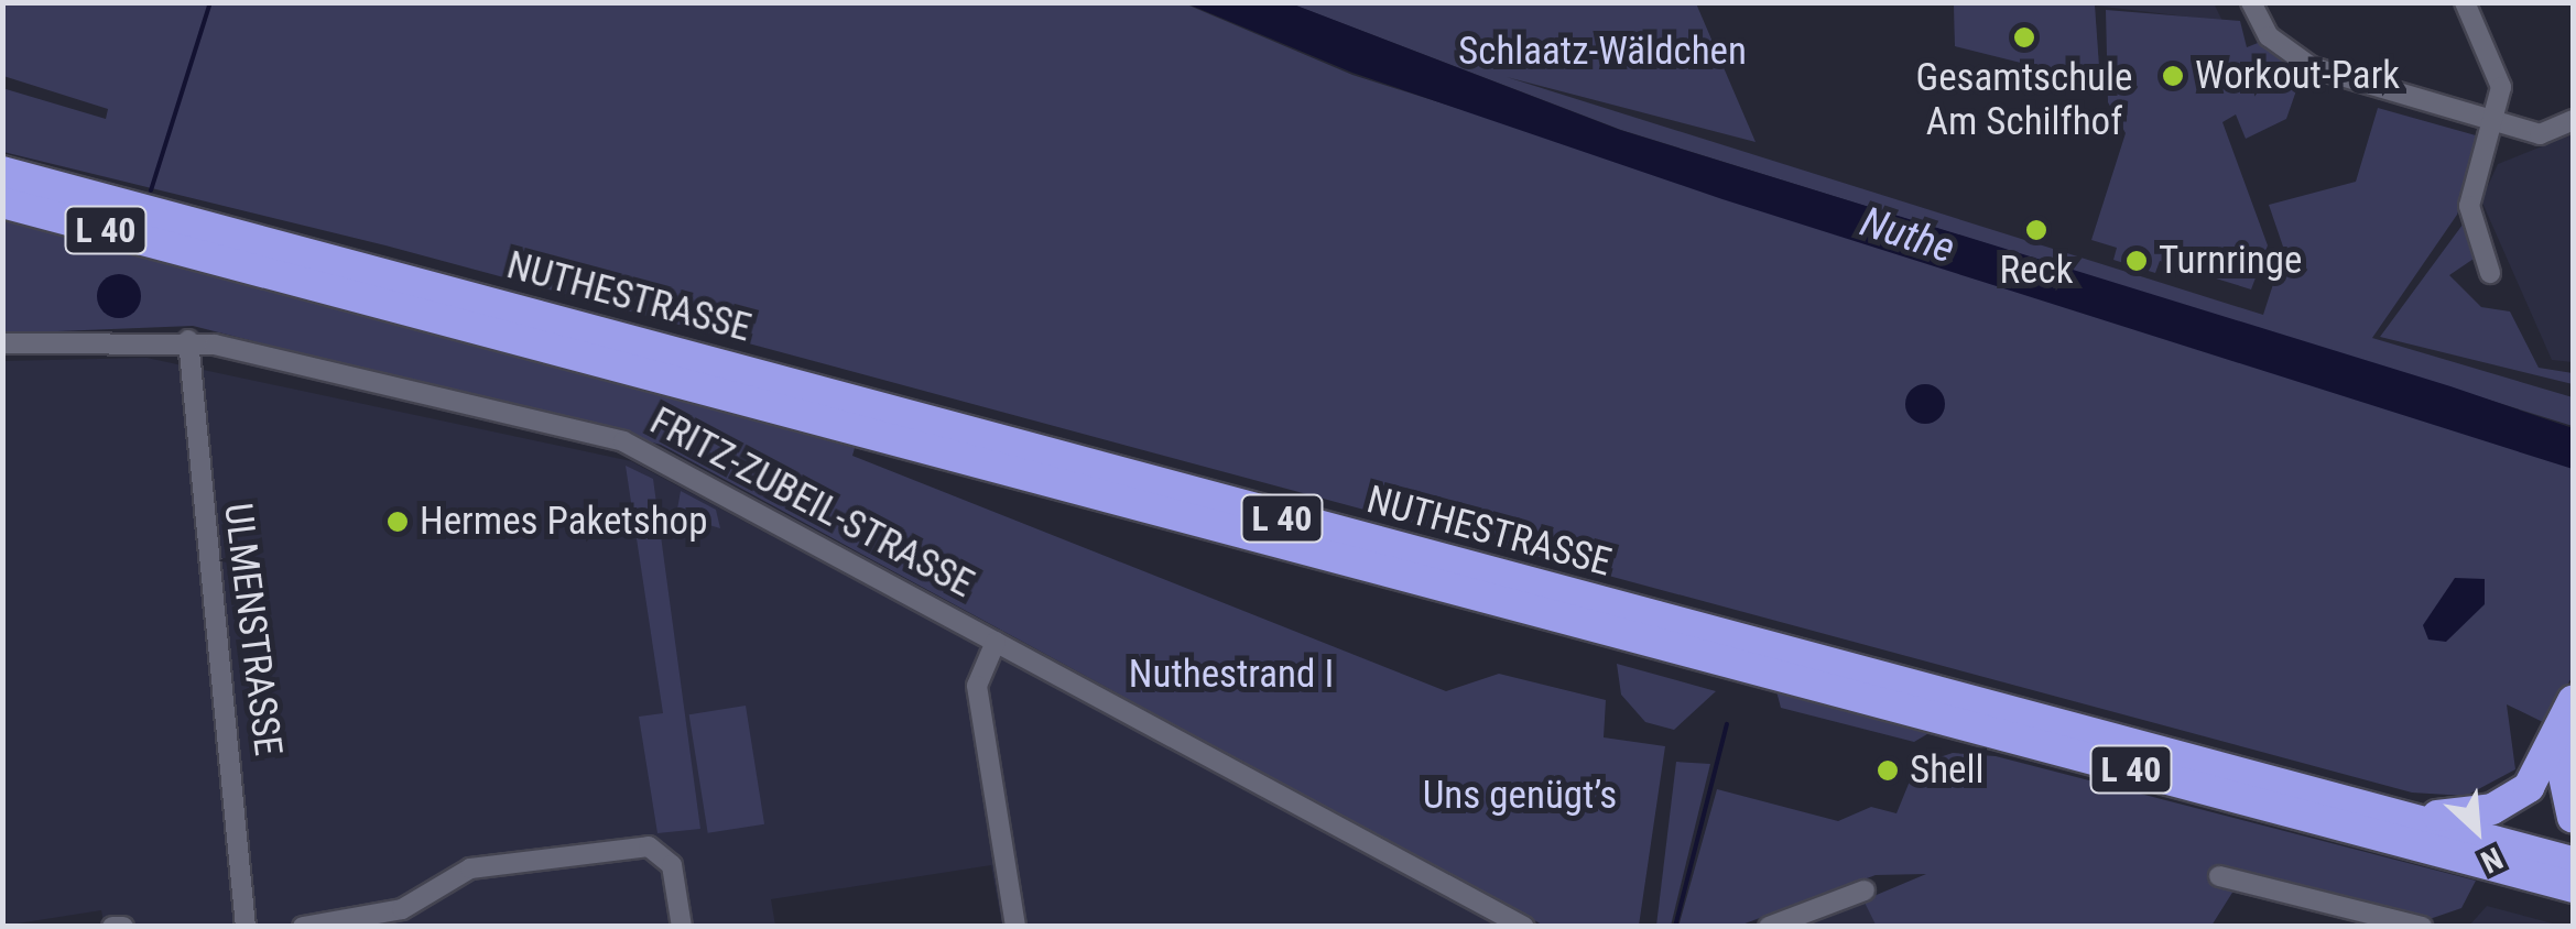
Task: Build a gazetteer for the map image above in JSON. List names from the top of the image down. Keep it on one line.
{"streets":{"highway":["L 40","NUTHESTRASSE"],"street":["FRITZ-ZUBEIL-STRASSE","ULMENSTRASSE"]},"crossings":[["FRITZ-ZUBEIL-STRASSE","ULMENSTRASSE"]],"water":["Nuthe"],"parks":["Schlaatz-Wäldchen","Nuthestrand I","Uns genügt’s"],"places":["Gesamtschule Am Schilfhof","Workout-Park","Reck","Turnringe","Hermes Paketshop","Shell"],"north":"bottom right"}
